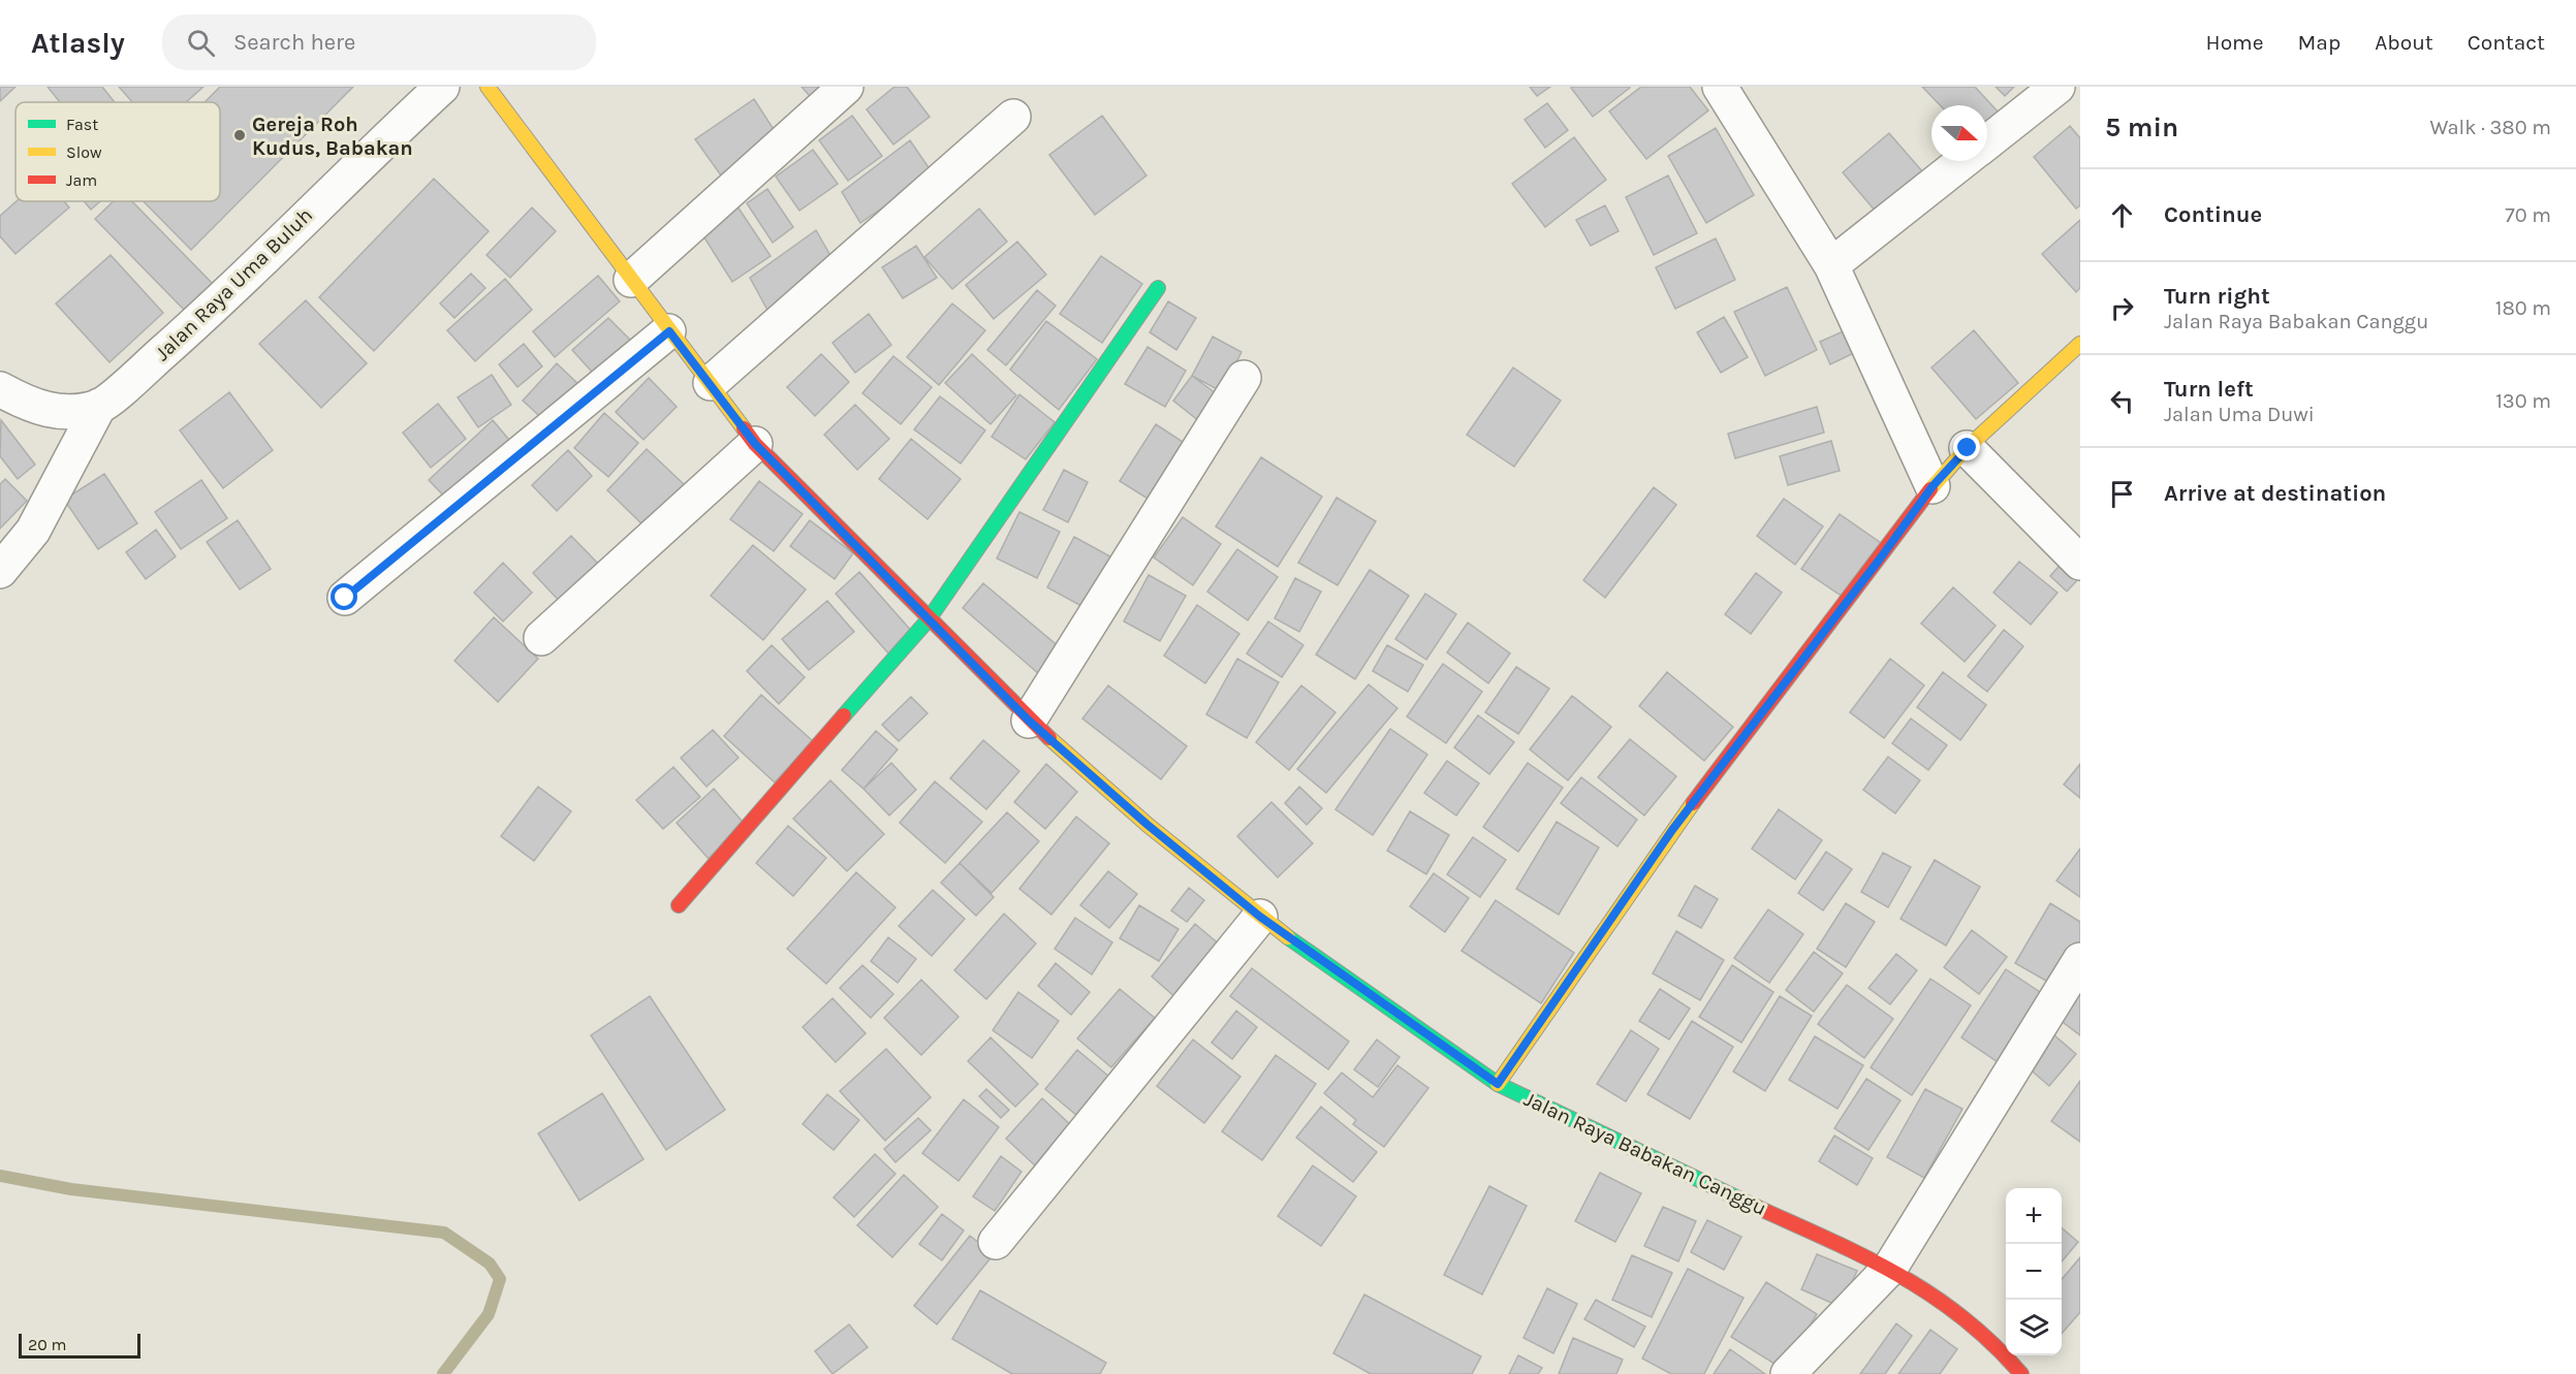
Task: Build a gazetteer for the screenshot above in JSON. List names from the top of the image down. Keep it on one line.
{"streets":{"street":["Jalan Raya Uma Buluh","Jalan Raya Babakan Canggu"]},"places":["Gereja Roh Kudus, Babakan"],"legend":["Fast","Slow","Jam"],"scale_bar":"20 m","north":"right","page":{"header":"Atlasly","search":"Search here","nav":["Home","Map","About","Contact"],"heading":["5 min","Walk · 380 m"],"list":[["Continue","70 m"],["Turn right","Jalan Raya Babakan Canggu","180 m"],["Turn left","Jalan Uma Duwi","130 m"],"Arrive at destination"],"map_buttons":["+","−"],"scale":"20 m"}}
